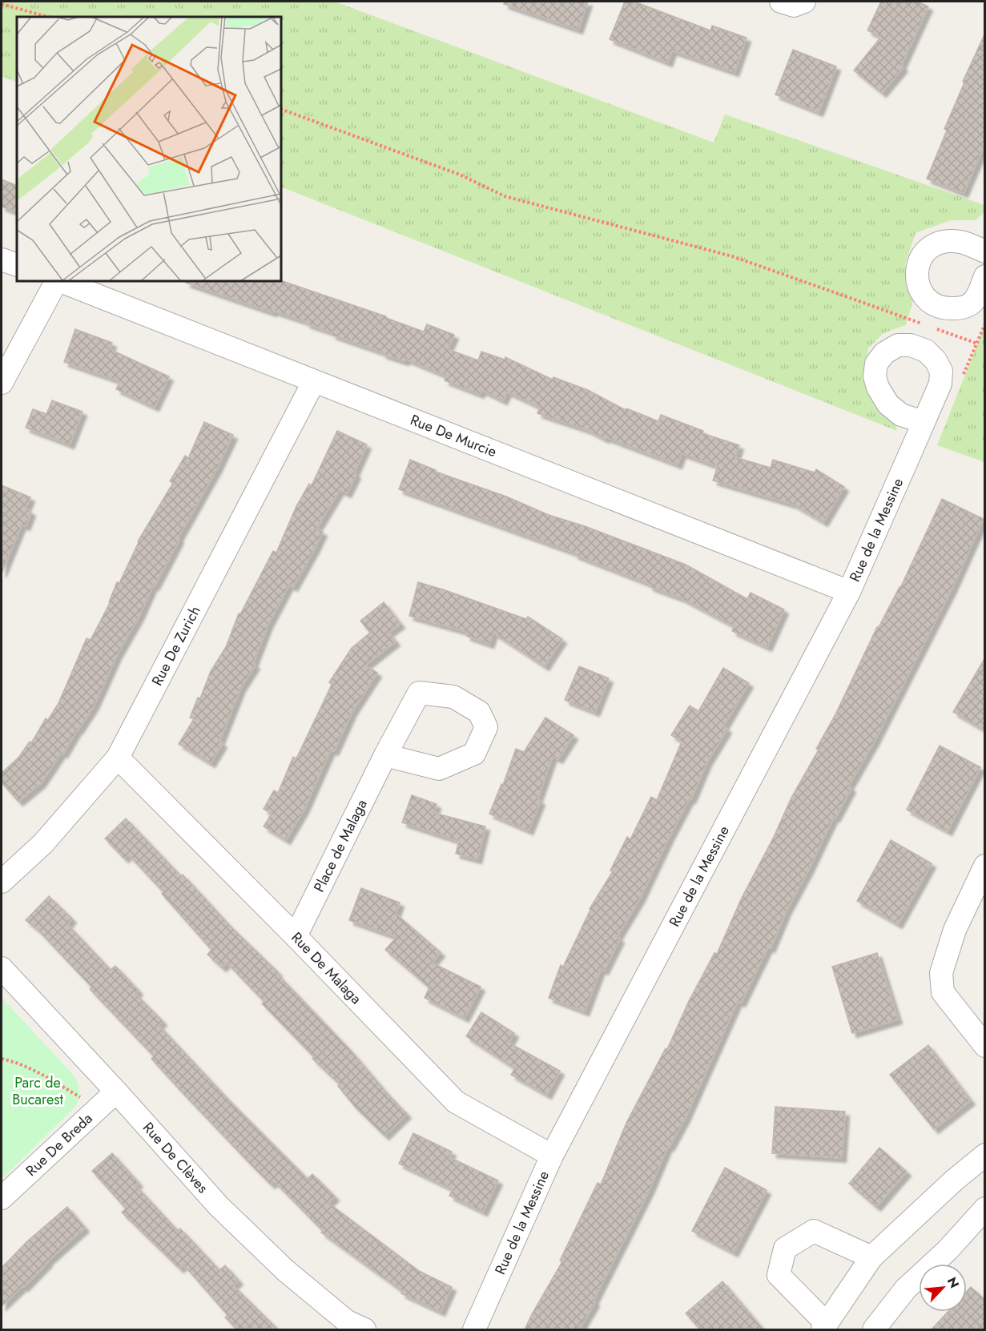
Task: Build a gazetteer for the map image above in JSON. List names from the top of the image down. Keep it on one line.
{"streets":{"street":["Rue De Murcie","Rue de la Messine","Rue De Zurich","Place de Malaga","Rue De Malaga","Rue De Breda","Rue De Clèves"]},"crossings":[["Rue De Murcie","Rue de la Messine"],["Rue De Murcie","Rue De Zurich"],["Rue de la Messine","Rue De Malaga"],["Rue De Zurich","Rue De Malaga"],["Place de Malaga","Rue De Malaga"],["Rue De Breda","Rue De Clèves"]],"parks":["Parc de Bucarest"],"north":"top right"}
